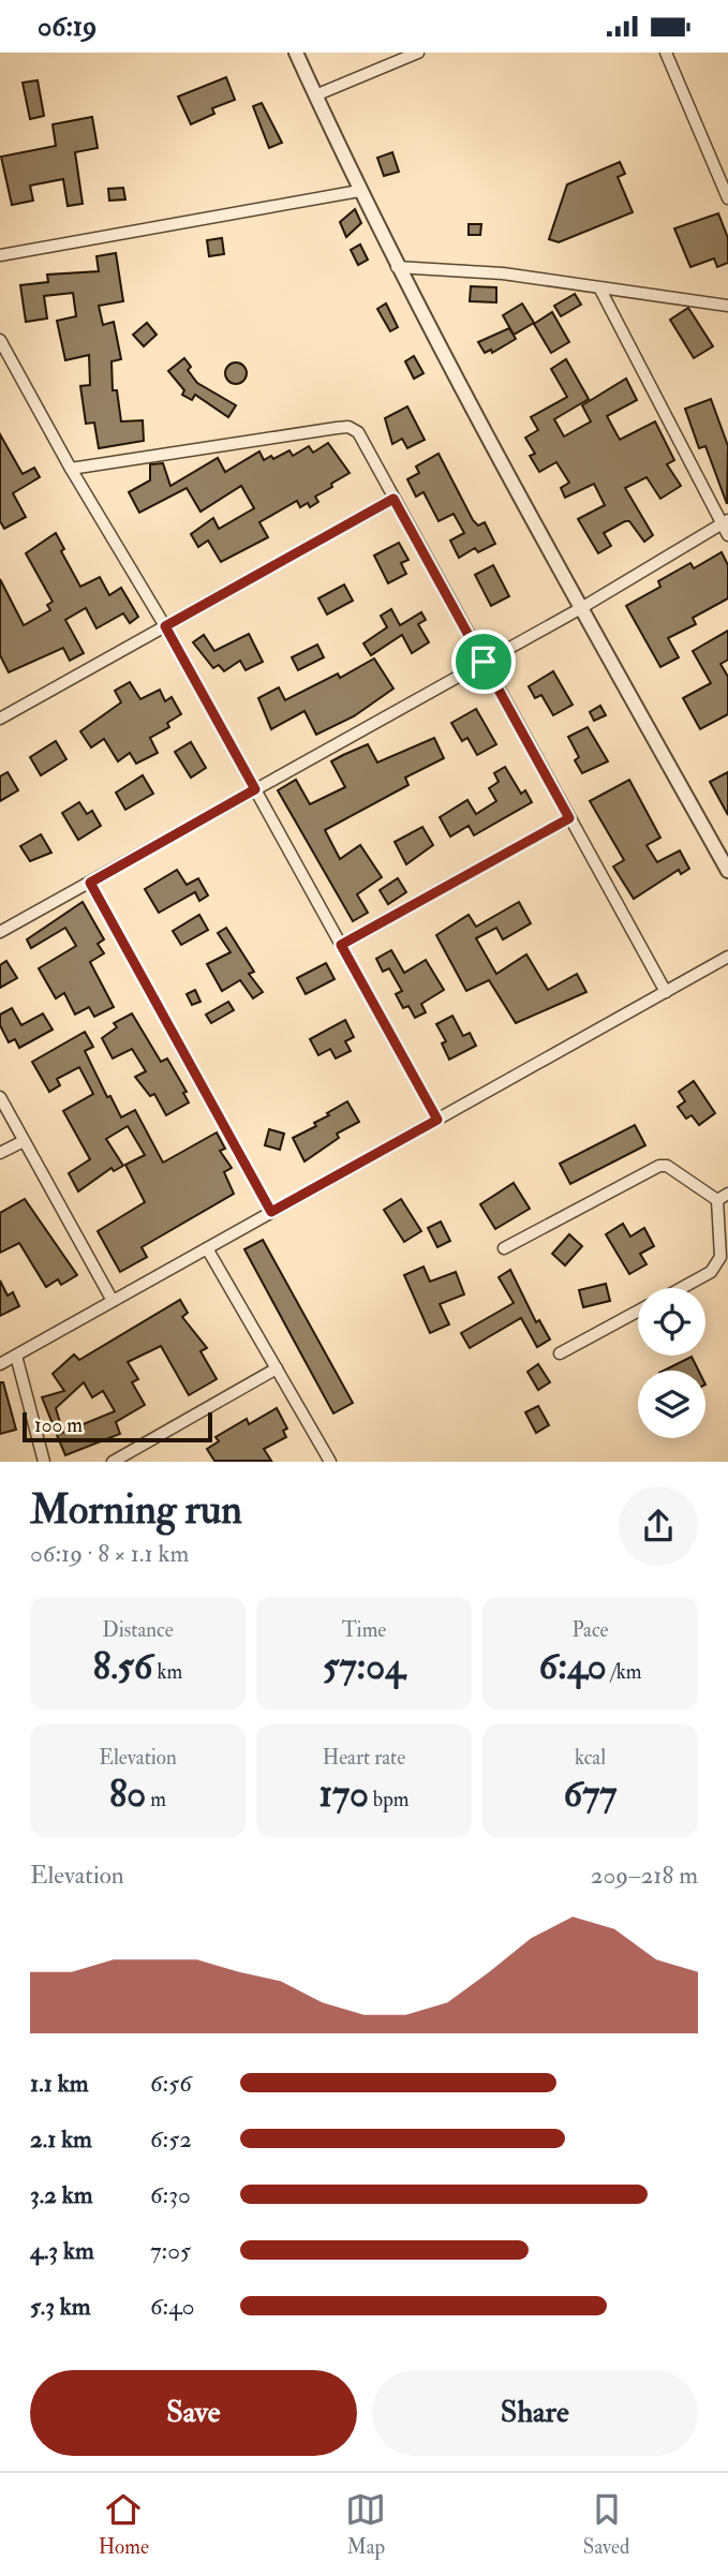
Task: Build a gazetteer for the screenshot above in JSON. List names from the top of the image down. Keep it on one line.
{"scale_bar":"100 m","page":{"status":"06:19","scale":"100 m","heading":["Morning run","06:19 · 8 × 1.1 km"],"stats":[["Distance","8.56 km"],["Time","57:04"],["Pace","6:40 /km"],["Elevation","80 m"],["Heart rate","170 bpm"],["kcal","677"]],"chart":["Elevation","209–218 m"],"list":[{"name":"1.1 km","note":"6:56"},{"name":"2.1 km","note":"6:52"},{"name":"3.2 km","note":"6:30"},{"name":"4.3 km","note":"7:05"},{"name":"5.3 km","note":"6:40"}],"buttons":["Save","Share"],"tabs":["Home","Map","Saved"]}}
